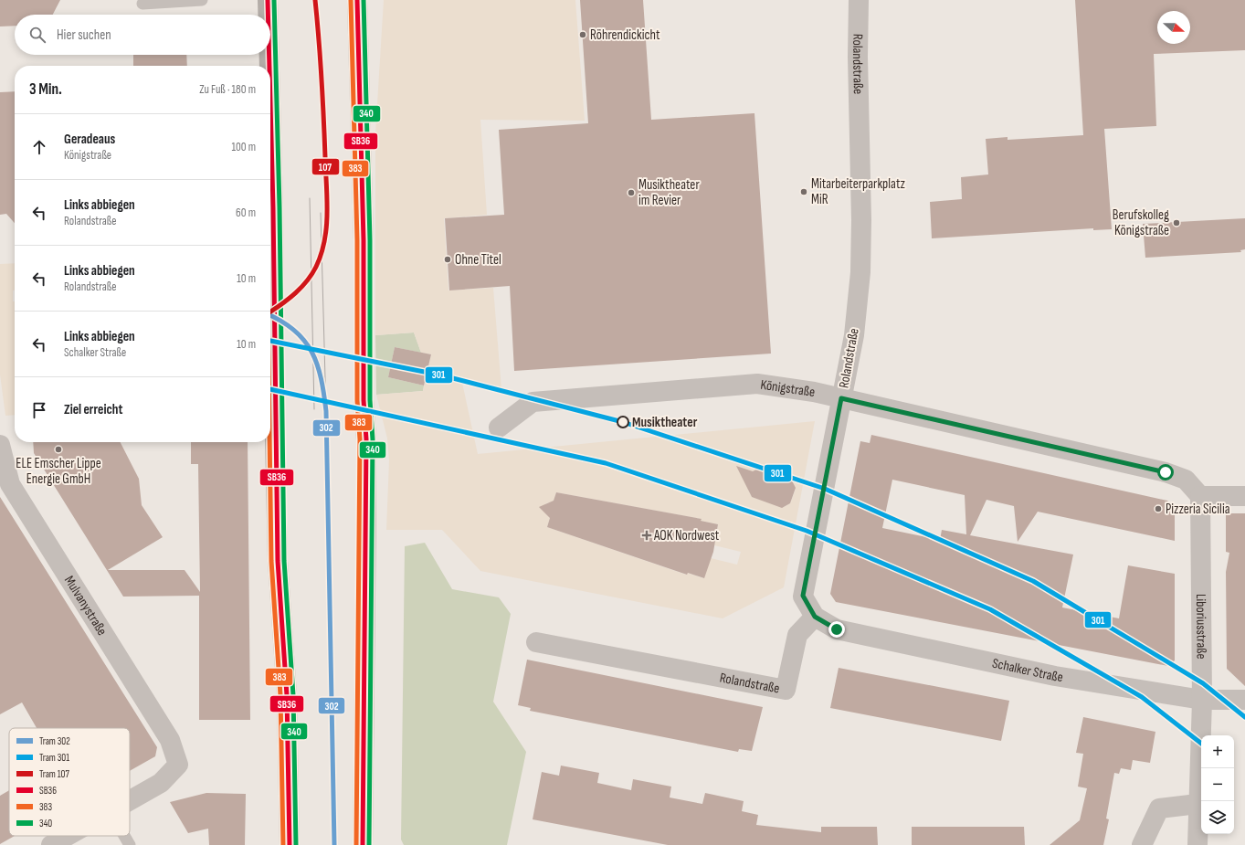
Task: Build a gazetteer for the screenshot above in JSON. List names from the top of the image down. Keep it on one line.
{"streets":{"street":["Rolandstraße","Königstraße","Mulvanystraße","Liboriusstraße","Schalker Straße"]},"crossings":[["Rolandstraße","Königstraße"],["Rolandstraße","Schalker Straße"],["Königstraße","Liboriusstraße"],["Liboriusstraße","Schalker Straße"]],"places":{"other":["Röhrendickicht","Mitarbeiterparkplatz MiR","Musiktheater im Revier","Berufskolleg Königstraße","Ohne Titel","Musiktheater","ELE Emscher Lippe Energie GmbH","Pizzeria Sicilia"],"health":["AOK Nordwest"]},"lines":["tram line 107","transit line SB36","transit line 383","transit line 340","tram line 302","tram line 301"],"legend":["Tram 302","Tram 301","Tram 107","SB36","383","340"],"north":"right","page":{"search":"Hier suchen","heading":["3 Min.","Zu Fuß · 180 m"],"list":[["Geradeaus","Königstraße","100 m"],["Links abbiegen","Rolandstraße","60 m"],["Links abbiegen","Rolandstraße","10 m"],["Links abbiegen","Schalker Straße","10 m"],"Ziel erreicht"],"map_buttons":["+","−"]}}
